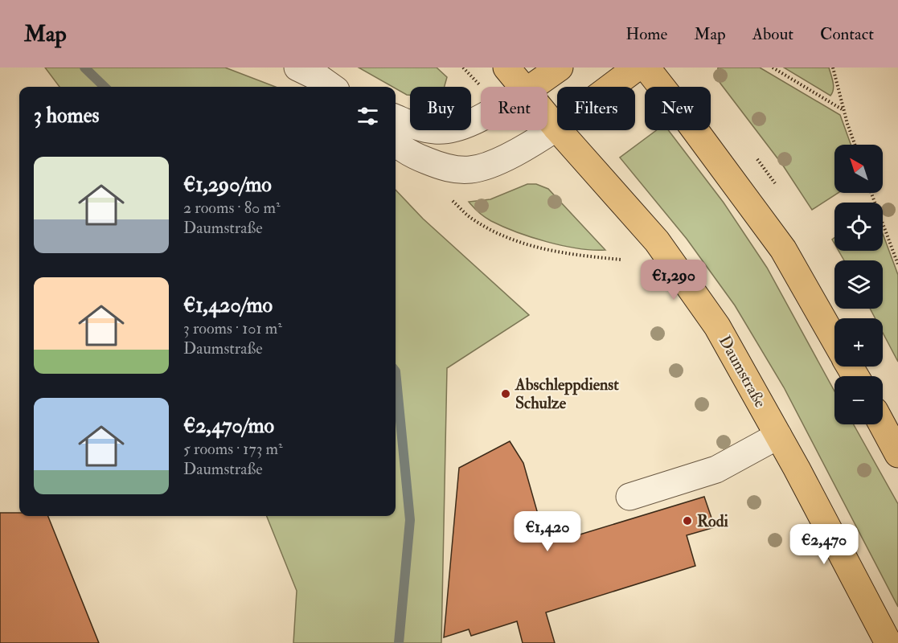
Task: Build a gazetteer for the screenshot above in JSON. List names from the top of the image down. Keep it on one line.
{"streets":{"main road":["Daumstraße"]},"places":["Abschleppdienst Schulze","Rodi"],"north":"top left","page":{"header":"Map","nav":["Home","Map","About","Contact"],"chip":["Buy","Rent","Filters","New"],"heading":"3 homes","map_buttons":["+","−"],"list":[{"name":"€1,290/mo","note":"2 rooms · 80 m² · Daumstraße"},{"name":"€1,420/mo","note":"3 rooms · 101 m² · Daumstraße"},{"name":"€2,470/mo","note":"5 rooms · 173 m² · Daumstraße"}],"price":["€1,290","€1,420","€2,470"]}}
